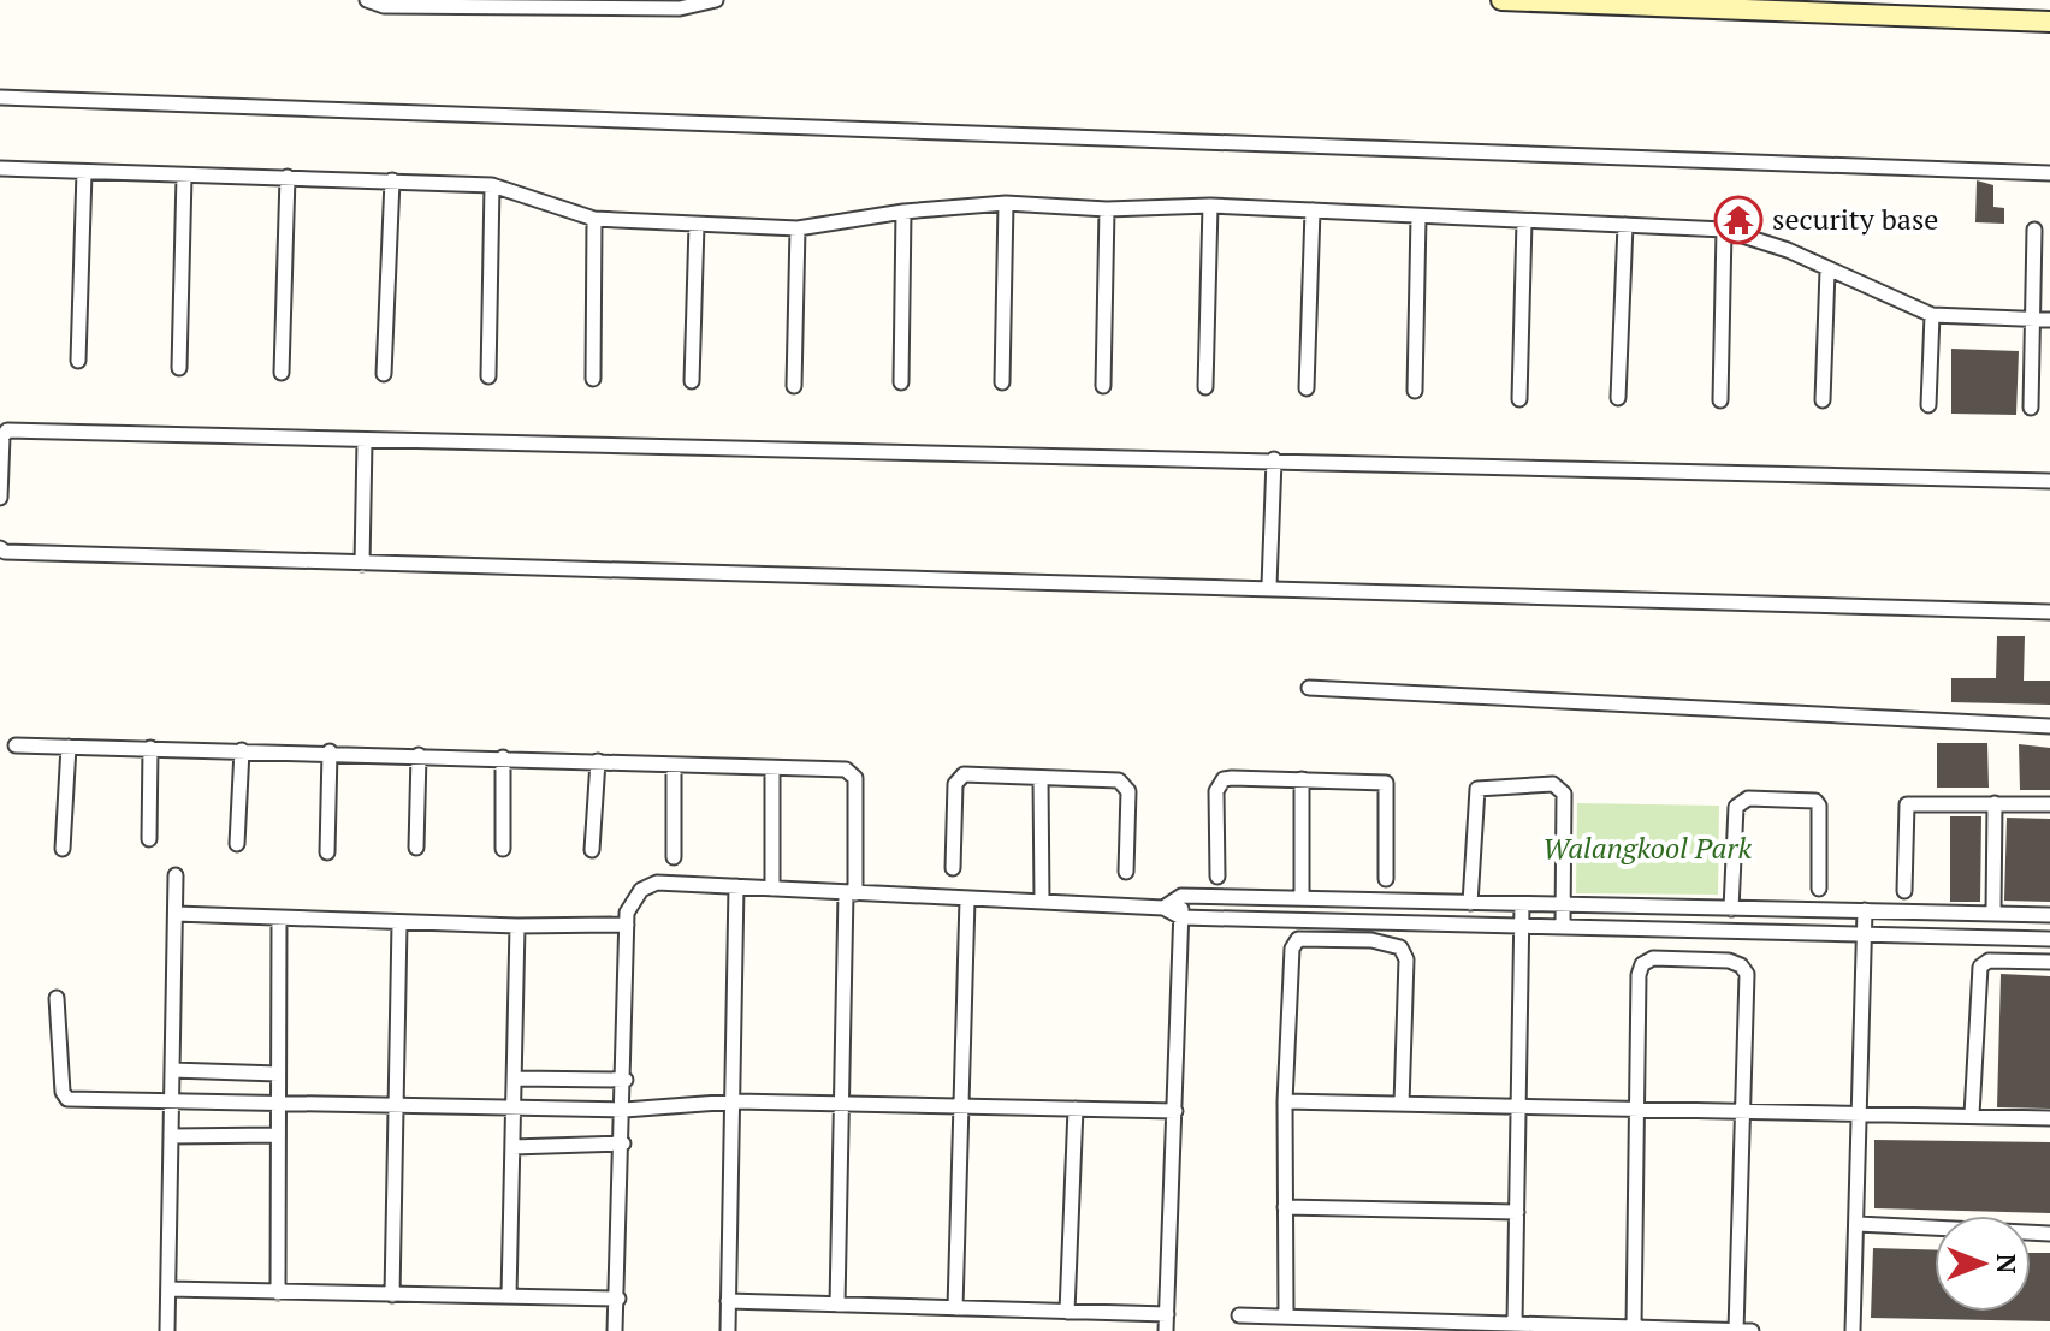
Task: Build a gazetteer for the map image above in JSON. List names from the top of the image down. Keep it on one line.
{"parks":["Walangkool Park"],"places":{"temple":["security base"]},"north":"right"}
